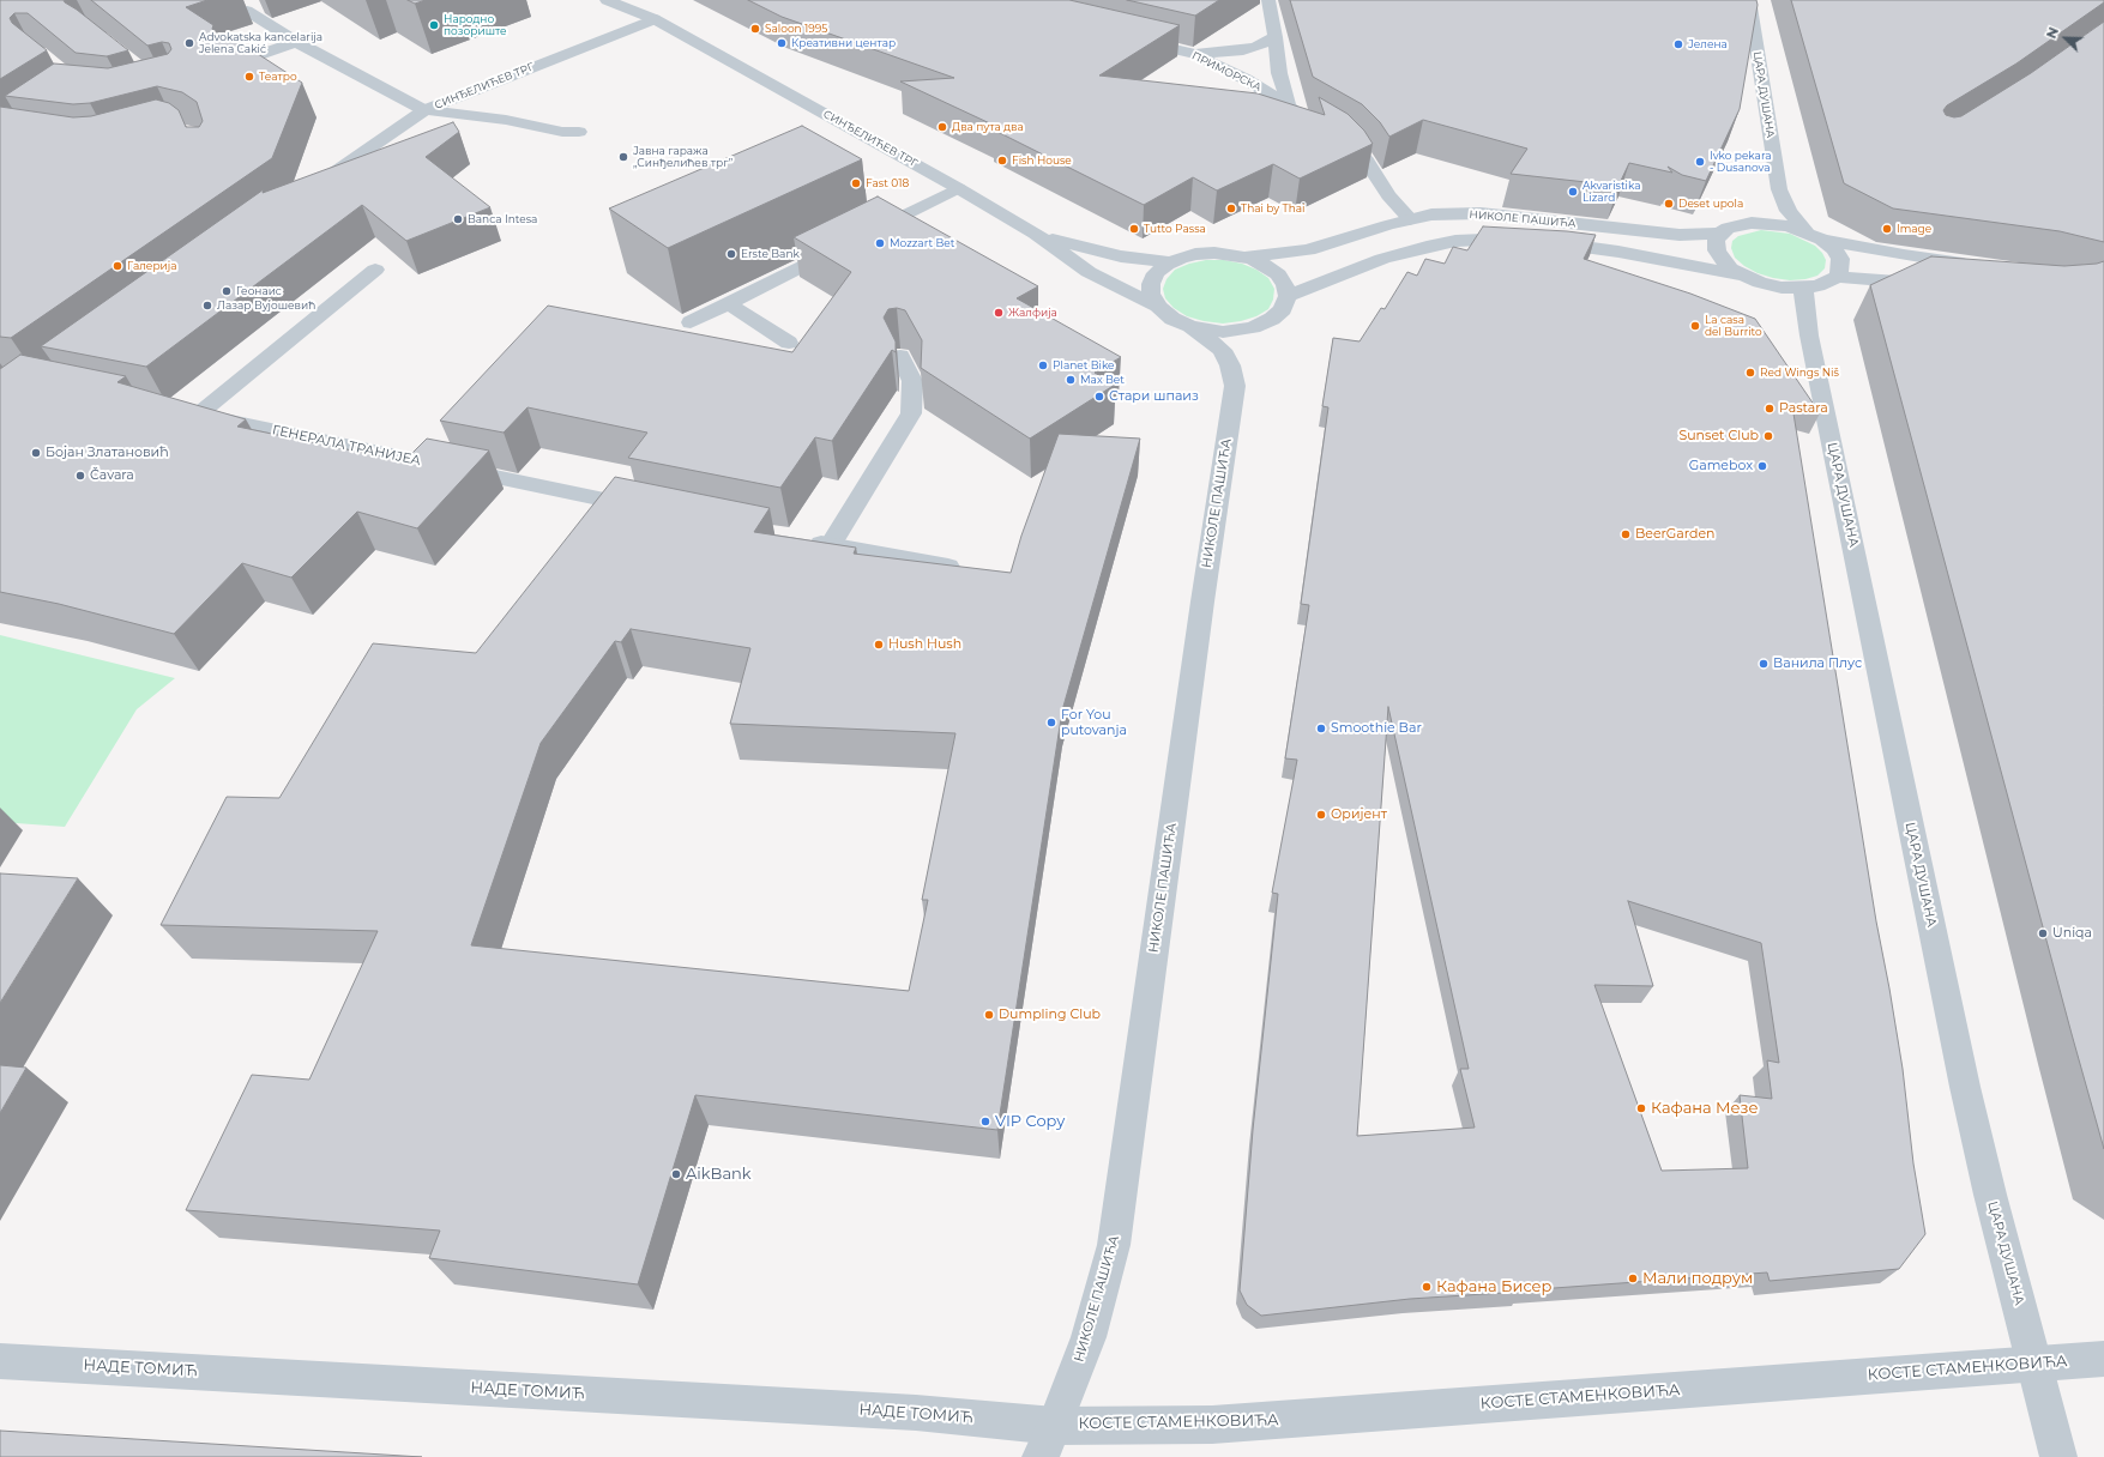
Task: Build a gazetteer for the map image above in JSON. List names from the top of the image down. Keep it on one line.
{"streets":{"street":["ПРИМОРСКА","СИНЂЕЛИЋЕВ ТРГ","ЦАРА ДУШАНА","НИКОЛЕ ПАШИЋА","ГЕНЕРАЛА ТРАНИЈЕА","НАДЕ ТОМИЋ","КОСТЕ СТАМЕНКОВИЋА"]},"crossings":[["СИНЂЕЛИЋЕВ ТРГ","НИКОЛЕ ПАШИЋА"],["ЦАРА ДУШАНА","КОСТЕ СТАМЕНКОВИЋА"],["НИКОЛЕ ПАШИЋА","НАДЕ ТОМИЋ"],["НИКОЛЕ ПАШИЋА","КОСТЕ СТАМЕНКОВИЋА"],["НАДЕ ТОМИЋ","КОСТЕ СТАМЕНКОВИЋА"]],"places":["Народно позориште","Saloon 1995","Advokatska kancelarija Jelena Cakić","Креативни центар","Јелена","Театро","Два пута два","Јавна гаража „Синђелићев трг”","Fish House","Ivko pekara - Dusanova","Fast 018","Akvaristika Lizard","Deset upola","Thai by Thai","Banca Intesa","Tutto Passa","Image","Mozzart Bet","Erste Bank","Галерија","Геонаис","Лазар Вујошевић","Жалфија","La casa del Burrito","Planet Bike","Red Wings Niš","Max Bet","Стари шпаиз","Pastara","Sunset Club","Бојан Златановић","Gamebox","Čavara","BeerGarden","Hush Hush","Ванила Плус","For You putovanja","Smoothie Bar","Оријент","Uniqa","Dumpling Club","Кафана Мезе","VIP Copy","AikBank","Мали подрум","Кафана Бисер"],"north":"top left"}
